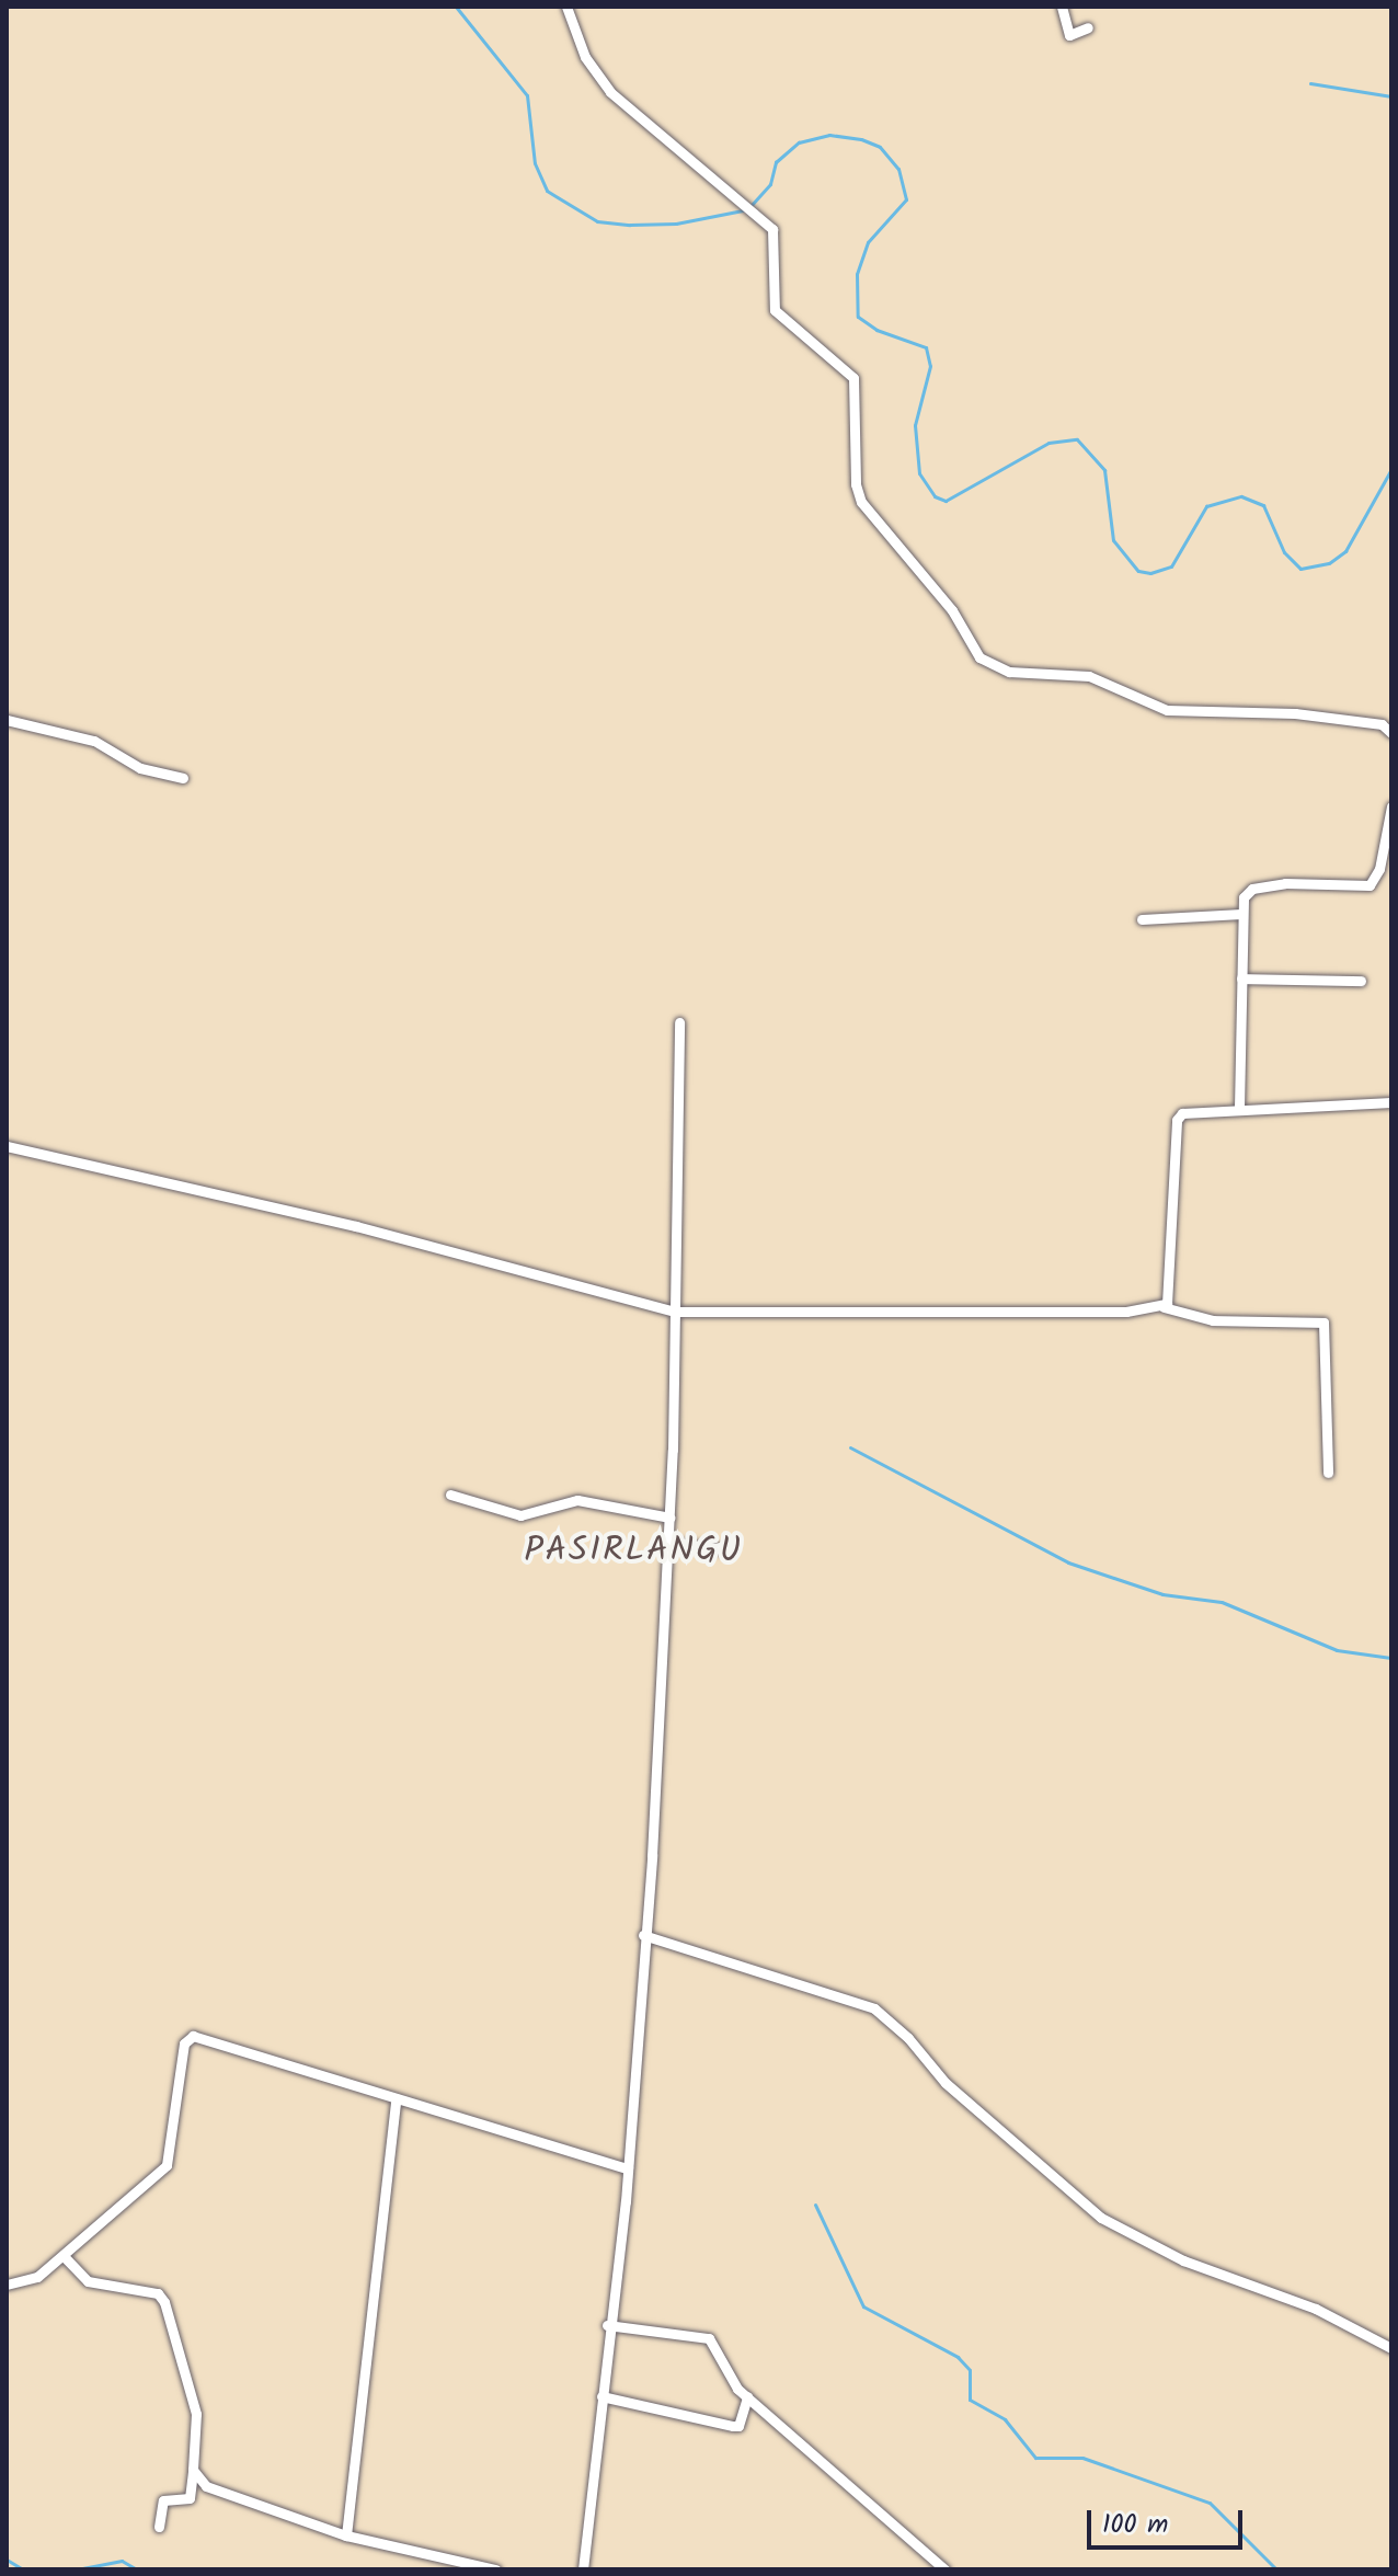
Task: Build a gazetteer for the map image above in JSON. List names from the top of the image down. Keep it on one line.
{"districts":["PASIRLANGU"],"scale_bar":"100 m"}
